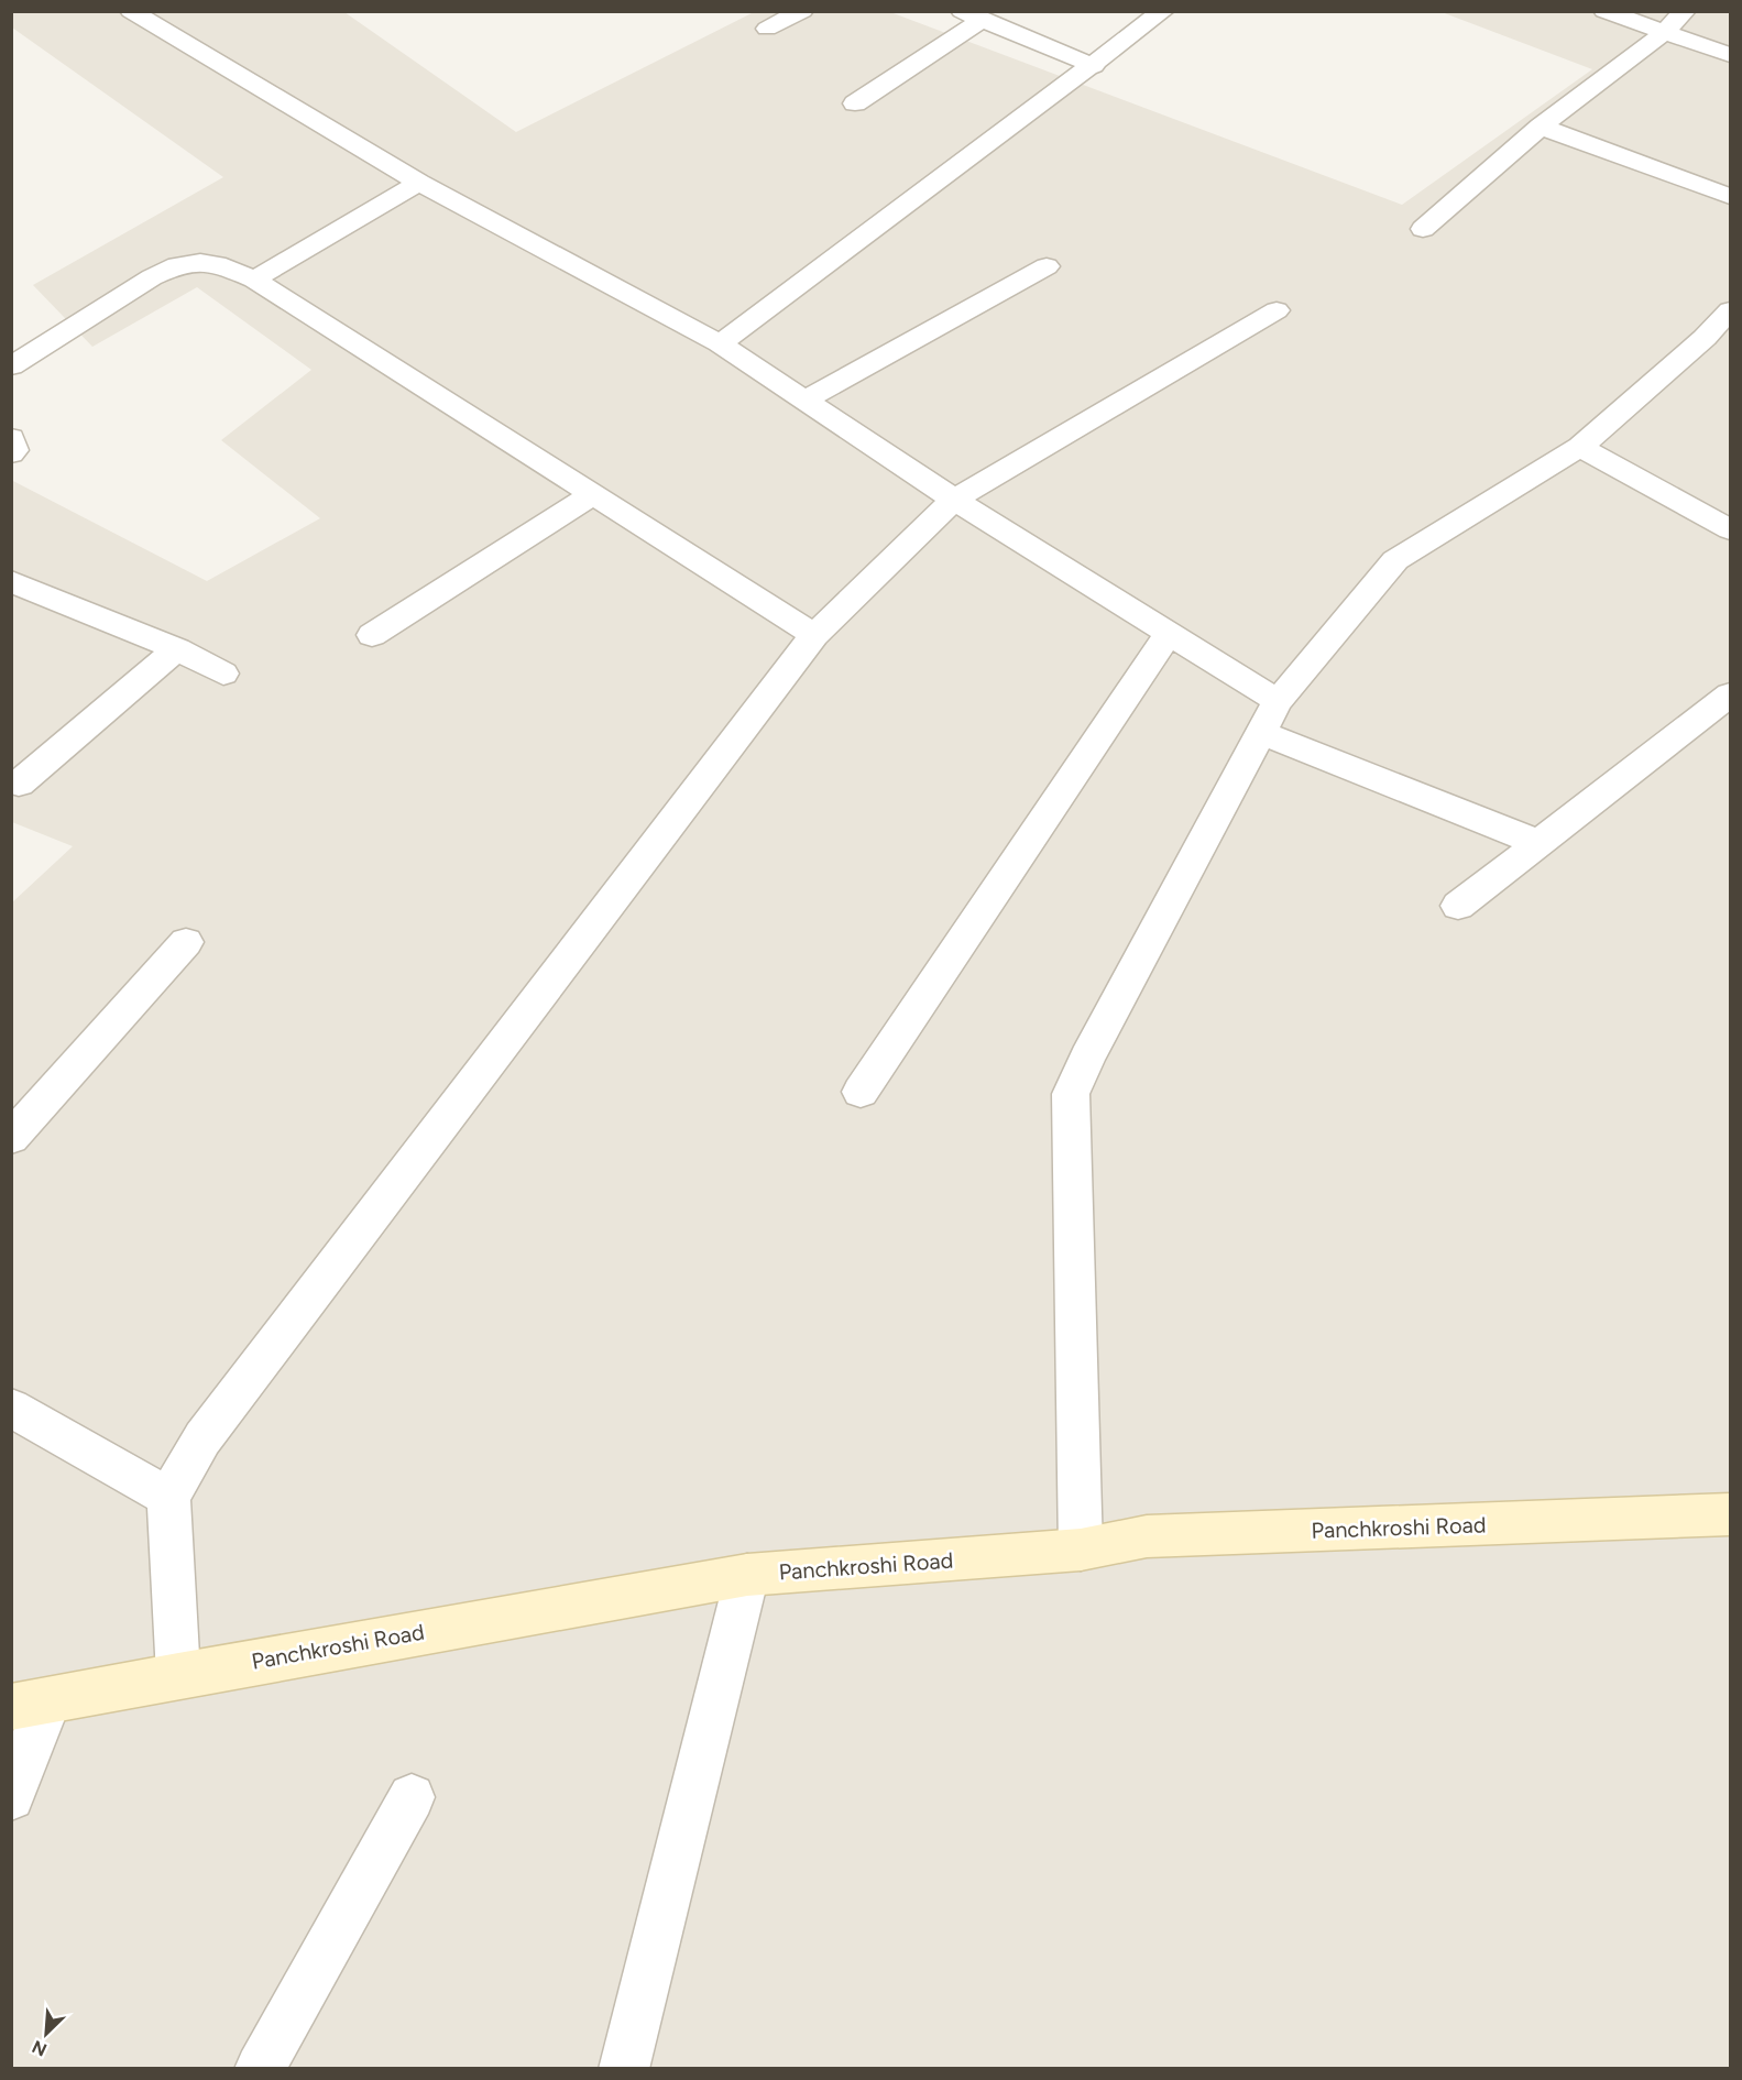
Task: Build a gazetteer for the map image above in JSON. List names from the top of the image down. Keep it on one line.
{"streets":{"street":["Panchkroshi Road"]},"north":"bottom left"}
